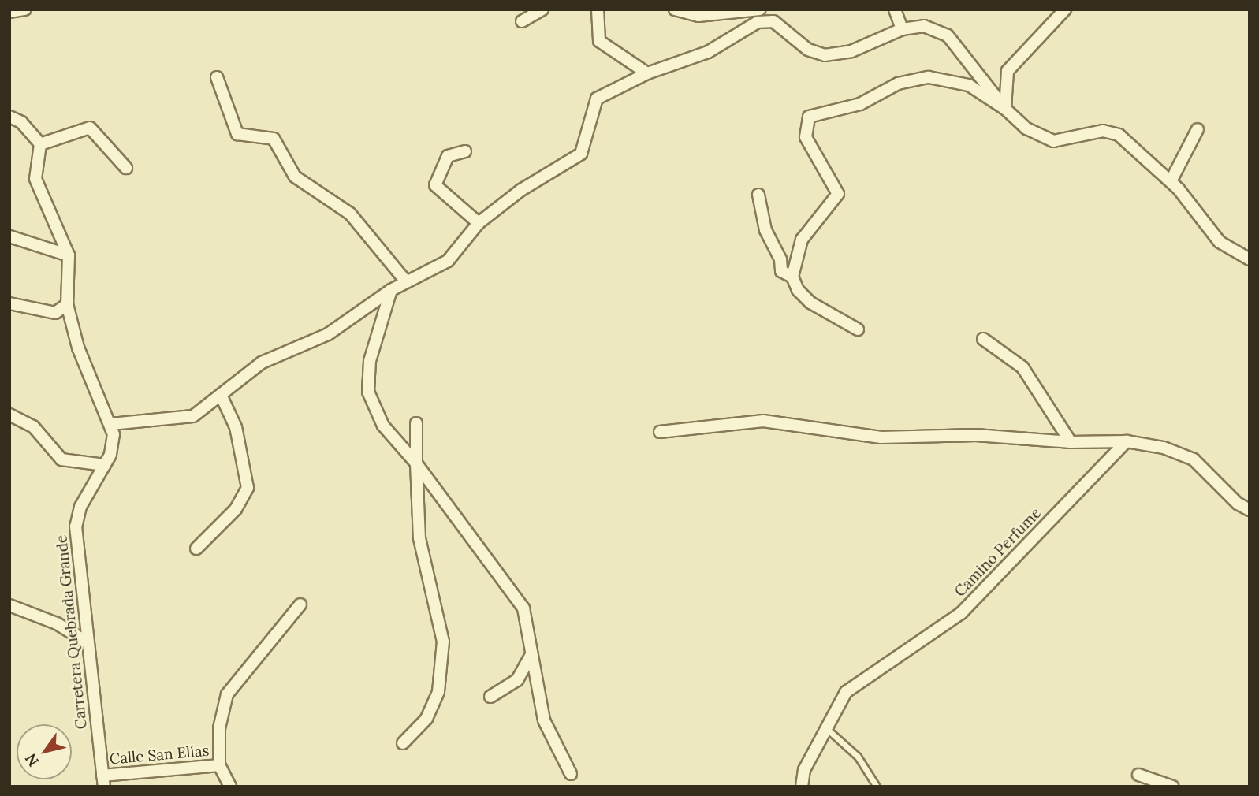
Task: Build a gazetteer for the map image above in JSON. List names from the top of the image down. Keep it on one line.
{"streets":{"street":["Camino Perfume","Carretera Quebrada Grande","Calle San Elías"]},"crossings":[["Carretera Quebrada Grande","Calle San Elías"]],"north":"bottom left"}
